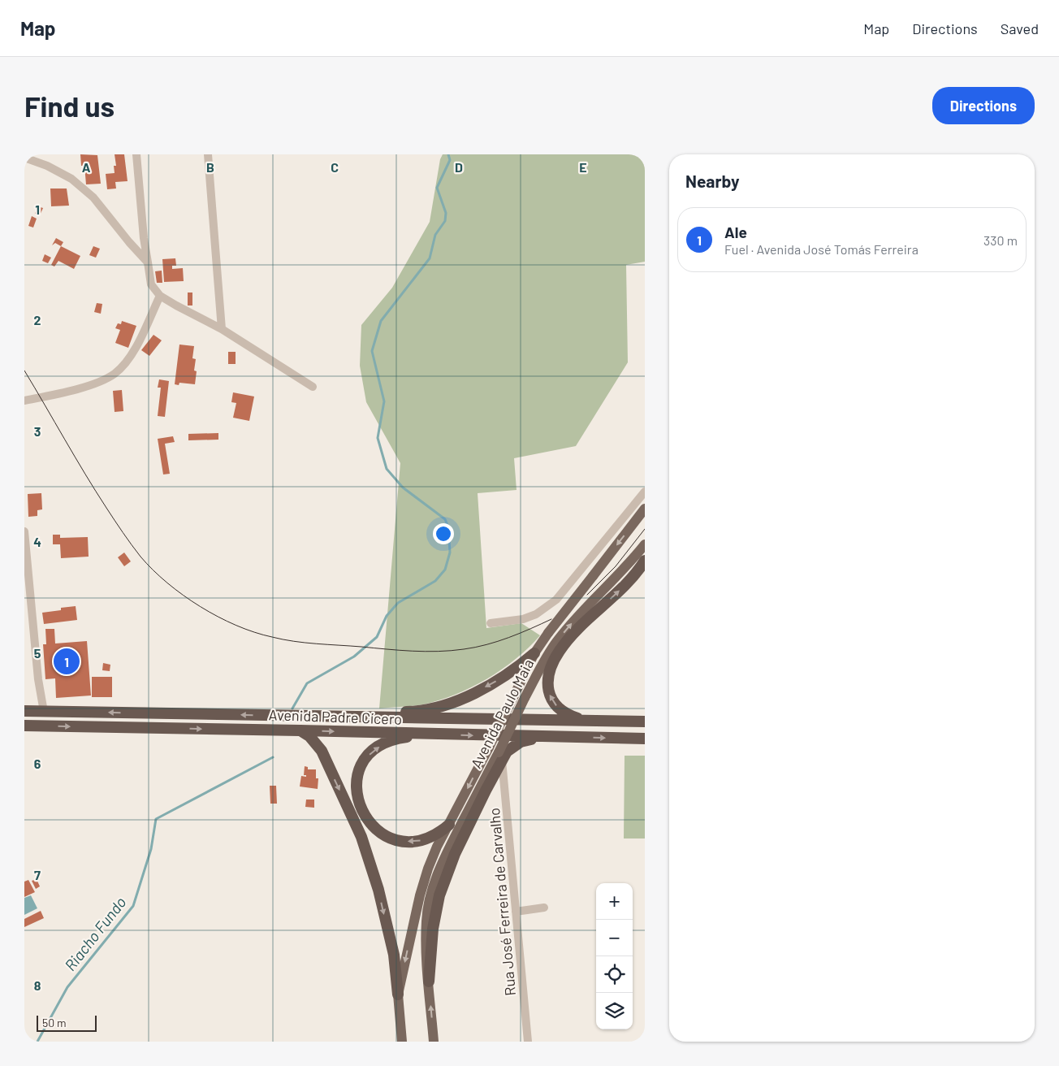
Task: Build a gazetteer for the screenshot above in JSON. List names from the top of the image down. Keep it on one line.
{"streets":{"highway":["Avenida Padre Cícero"],"main road":["Avenida Paulo Maia"],"street":["Rua José Ferreira de Carvalho"]},"crossings":[["Avenida Paulo Maia","Rua José Ferreira de Carvalho"]],"water":["Riacho Fundo"],"scale_bar":"50 m","page":{"header":"Map","nav":["Map","Directions","Saved"],"buttons":"Directions","title":"Find us","heading":"Nearby","list":[{"mark":"1","name":"Ale","note":"Fuel · Avenida José Tomás Ferreira","value":"330 m"}],"pins":"1","map_buttons":["+","−"],"scale":"50 m"},"grid":{"columns":["A","B","C","D","E"],"rows":["1","2","3","4","5","6","7","8"]}}
